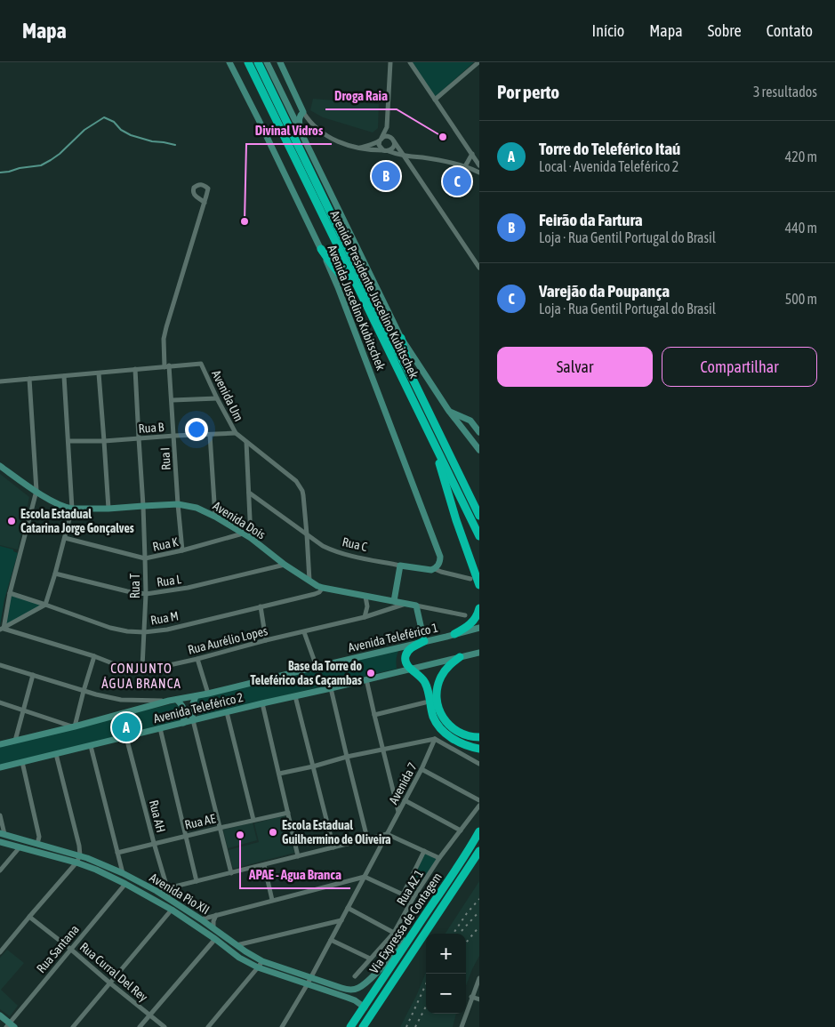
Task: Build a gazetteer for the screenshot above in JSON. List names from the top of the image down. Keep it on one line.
{"streets":{"highway":["Avenida Presidente Juscelino Kubitschek","Via Expressa de Contagem"],"main road":["Avenida Juscelino Kubitschek","Avenida Dois","Rua C","Avenida Teleférico 1","Avenida Teleférico 2","Avenida Pio XII"],"street":["Avenida Um","Rua B","Rua I","Rua K","Rua L","Rua T","Rua M","Rua Aurélio Lopes","Avenida 7","Rua AH","Rua AE","Rua AZ 1","Rua Santana","Rua Curral Del Rey"]},"crossings":[["Avenida Juscelino Kubitschek","Rua C"],["Avenida Um","Rua B"],["Avenida Um","Rua I"],["Avenida Um","Avenida Dois"],["Avenida Um","Rua C"],["Avenida Um","Rua T"],["Rua B","Rua I"],["Rua B","Rua T"],["Rua I","Avenida Dois"],["Rua I","Rua K"],["Avenida Dois","Rua K"],["Avenida Dois","Rua L"],["Avenida Dois","Rua T"],["Avenida Dois","Rua M"],["Avenida Dois","Rua Aurélio Lopes"],["Rua K","Rua T"],["Rua L","Rua T"],["Rua T","Rua M"],["Rua T","Rua Aurélio Lopes"],["Avenida Teleférico 2","Rua AH"],["Avenida 7","Avenida Pio XII"],["Rua AH","Rua AE"],["Rua AH","Avenida Pio XII"],["Avenida Pio XII","Via Expressa de Contagem"],["Avenida Pio XII","Rua Santana"],["Rua Santana","Rua Curral Del Rey"]],"districts":["CONJUNTO ÁGUA BRANCA"],"places":["Droga Raia","Divinal Vidros","Escola Estadual Catarina Jorge Gonçalves","Base da Torre do Teleférico das Caçambas","Escola Estadual Guilhermino de Oliveira","APAE - Agua Branca"],"page":{"header":"Mapa","nav":["Início","Mapa","Sobre","Contato"],"heading":["Por perto","3 resultados"],"list":[{"mark":"A","name":"Torre do Teleférico Itaú","note":"Local · Avenida Teleférico 2","value":"420 m"},{"mark":"B","name":"Feirão da Fartura","note":"Loja · Rua Gentil Portugal do Brasil","value":"440 m"},{"mark":"C","name":"Varejão da Poupança","note":"Loja · Rua Gentil Portugal do Brasil","value":"500 m"}],"pins":["B","C","A"],"buttons":["Salvar","Compartilhar"],"map_buttons":["+","−"]}}
